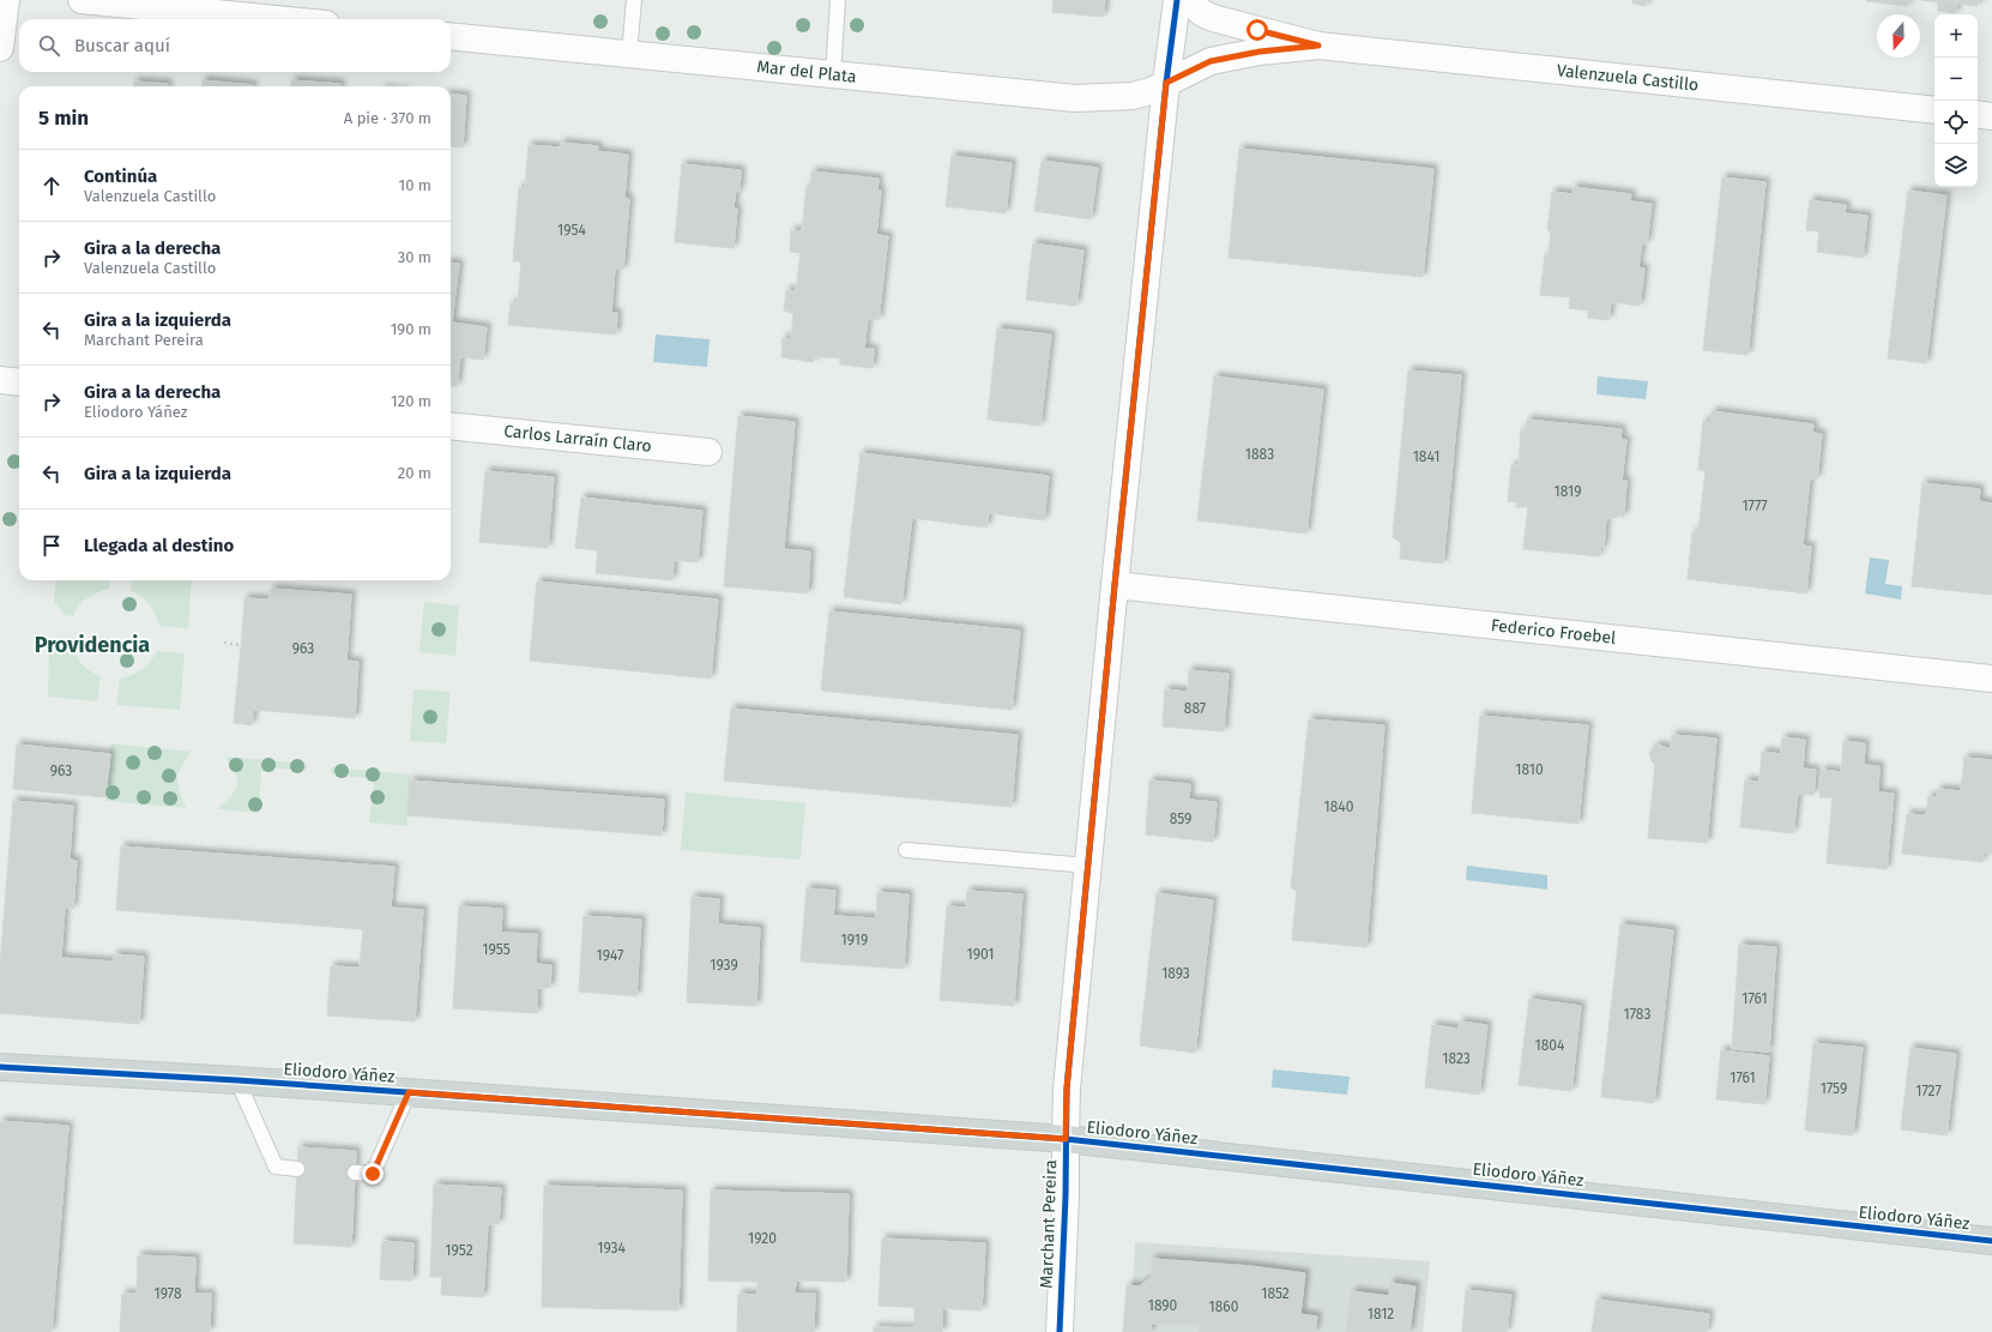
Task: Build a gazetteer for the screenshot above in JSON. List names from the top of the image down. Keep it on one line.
{"streets":{"main road":["Eliodoro Yáñez"],"street":["Mar del Plata","Valenzuela Castillo","Carlos Larraín Claro","Federico Froebel","Marchant Pereira"]},"crossings":[["Mar del Plata","Valenzuela Castillo"],["Mar del Plata","Marchant Pereira"],["Valenzuela Castillo","Marchant Pereira"],["Federico Froebel","Marchant Pereira"],["Eliodoro Yáñez","Marchant Pereira"]],"districts":["Providencia"],"house_numbers":["1954","1883","1841","1819","1777","963","887","1810","963","1840","859","1919","1955","1901","1947","1939","1893","1761","1783","1804","1823","1761","1759","1727","1920","1934","1952","1978","1852","1890","1860","1812"],"north":"bottom","page":{"map_buttons":["+","−"],"search":"Buscar aquí","heading":["5 min","A pie · 370 m"],"list":[["Continúa","Valenzuela Castillo","10 m"],["Gira a la derecha","Valenzuela Castillo","30 m"],["Gira a la izquierda","Marchant Pereira","190 m"],["Gira a la derecha","Eliodoro Yáñez","120 m"],["Gira a la izquierda","20 m"],"Llegada al destino"]}}
